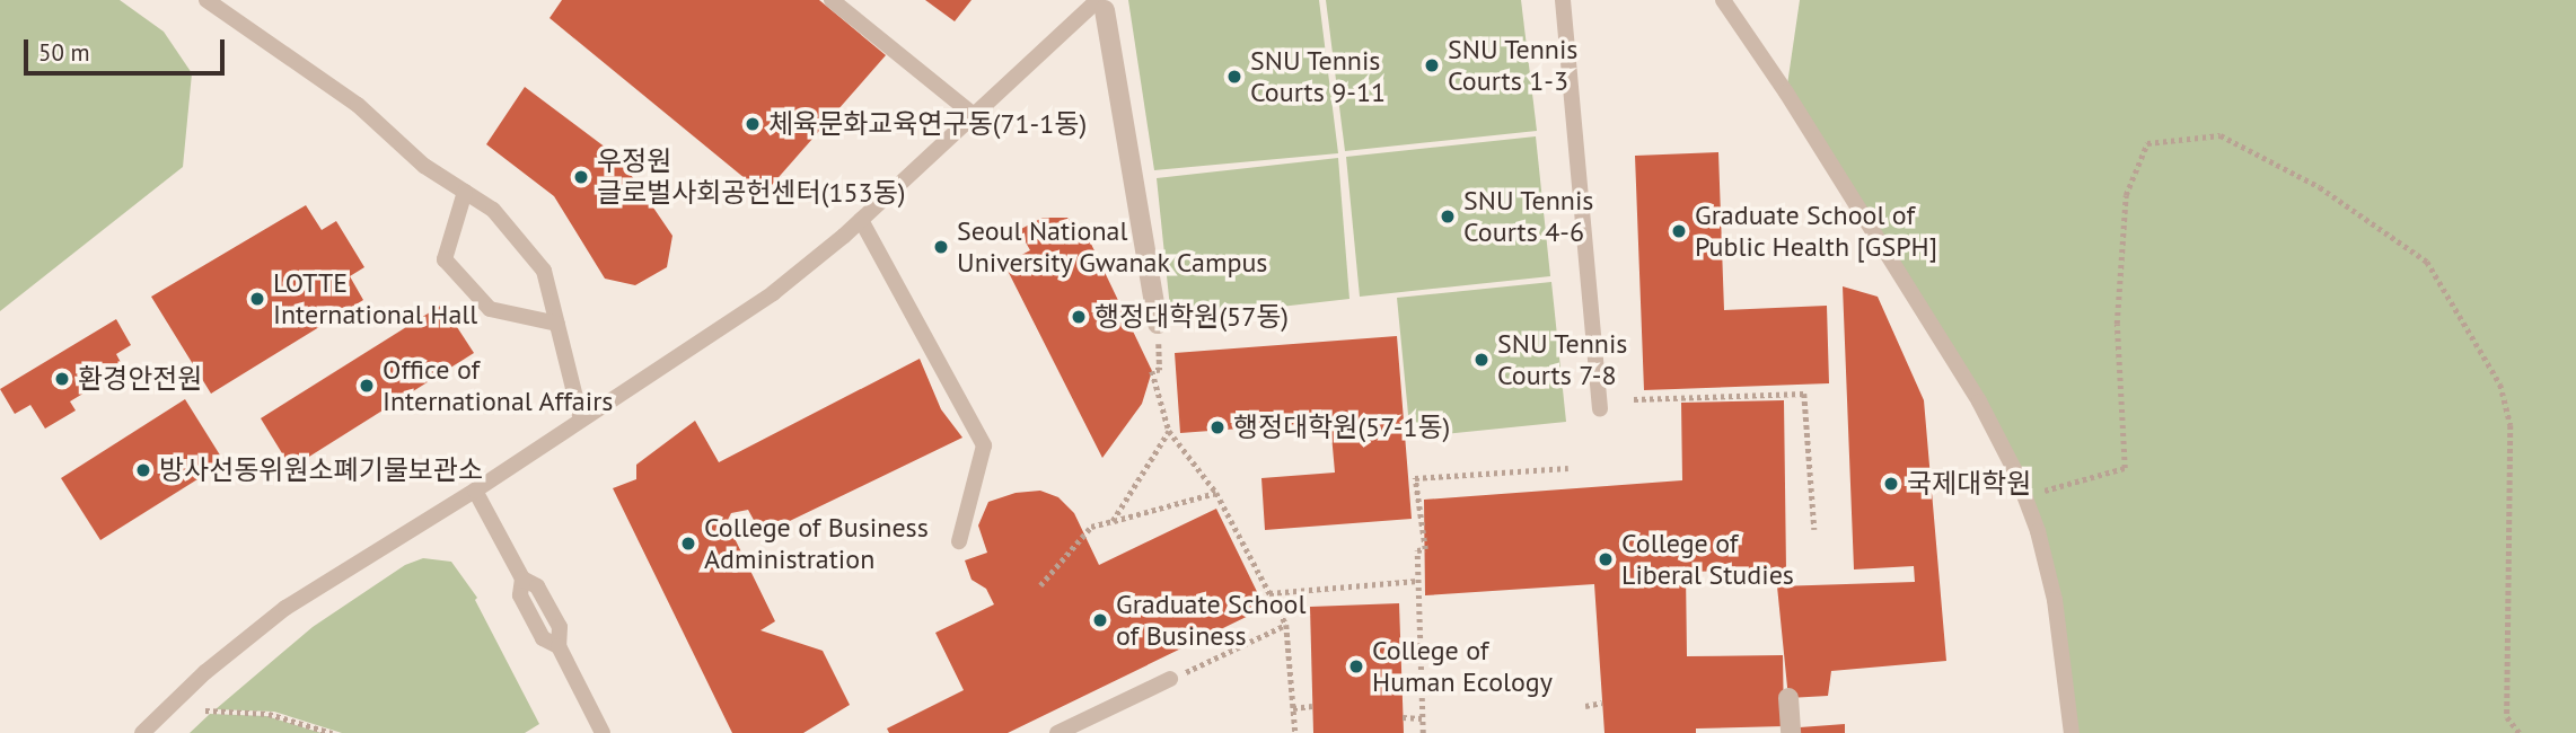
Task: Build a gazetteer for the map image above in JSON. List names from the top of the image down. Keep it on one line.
{"places":["SNU Tennis Courts 1-3","SNU Tennis Courts 9-11","체육문화교육연구동(71-1동)","우정원 글로벌사회공헌센터(153동)","SNU Tennis Courts 4-6","Graduate School of Public Health [GSPH]","Seoul National University Gwanak Campus","LOTTE International Hall","행정대학원(57동)","SNU Tennis Courts 7-8","환경안전원","Office of International Affairs","행정대학원(57-1동)","방사선동위원소폐기물보관소","국제대학원","College of Business Administration","College of Liberal Studies","Graduate School of Business","College of Human Ecology"],"scale_bar":"50 m"}
